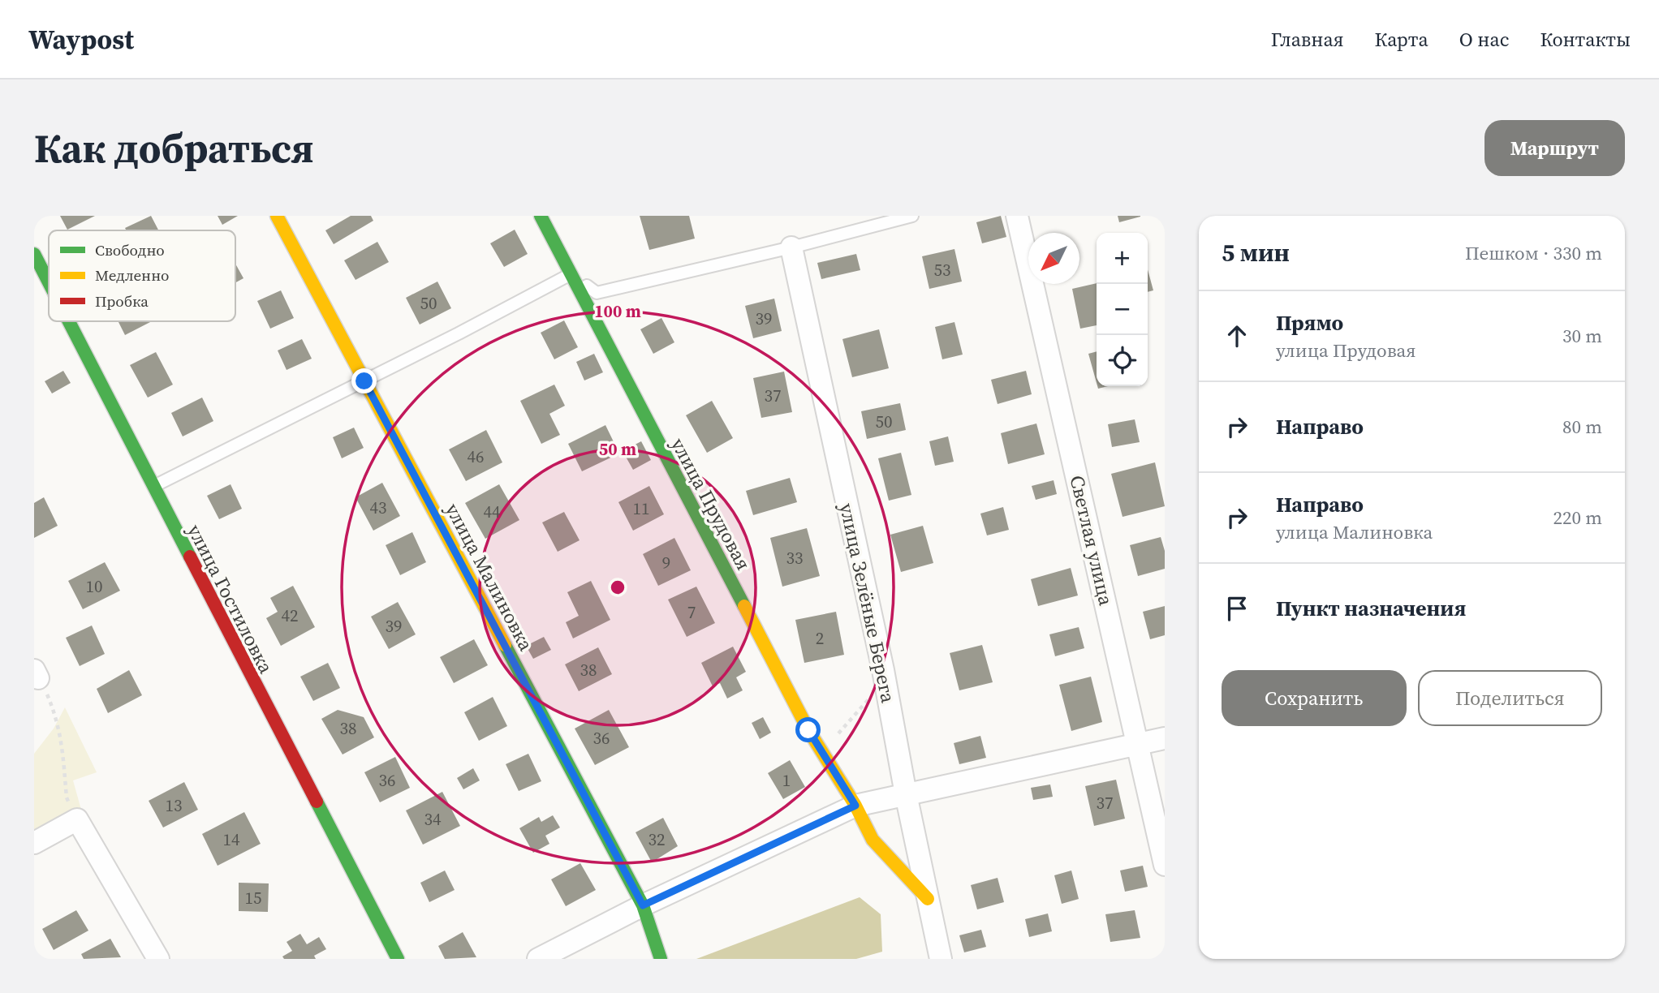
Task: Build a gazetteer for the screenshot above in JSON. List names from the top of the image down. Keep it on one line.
{"streets":{"street":["улица Прудовая","Светлая улица","улица Малиновка","улица Гостиловка","улица Зелёные Берега"]},"crossings":[["улица Прудовая","улица Зелёные Берега"]],"house_numbers":["53","50","39","37","50","46","43","11","44","33","9","10","7","42","39","2","38","38","36","36","1","37","13","34","14","32","15"],"legend":["Свободно","Медленно","Пробка"],"north":"bottom left","page":{"header":"Waypost","nav":["Главная","Карта","О нас","Контакты"],"buttons":["Маршрут",["Сохранить","Поделиться"]],"title":"Как добраться","heading":["5 мин","Пешком · 330 m"],"map_buttons":["+","−"],"list":[["Прямо","улица Прудовая","30 m"],["Направо","80 m"],["Направо","улица Малиновка","220 m"],"Пункт назначения"]},"rings":["100 m","50 m"]}
